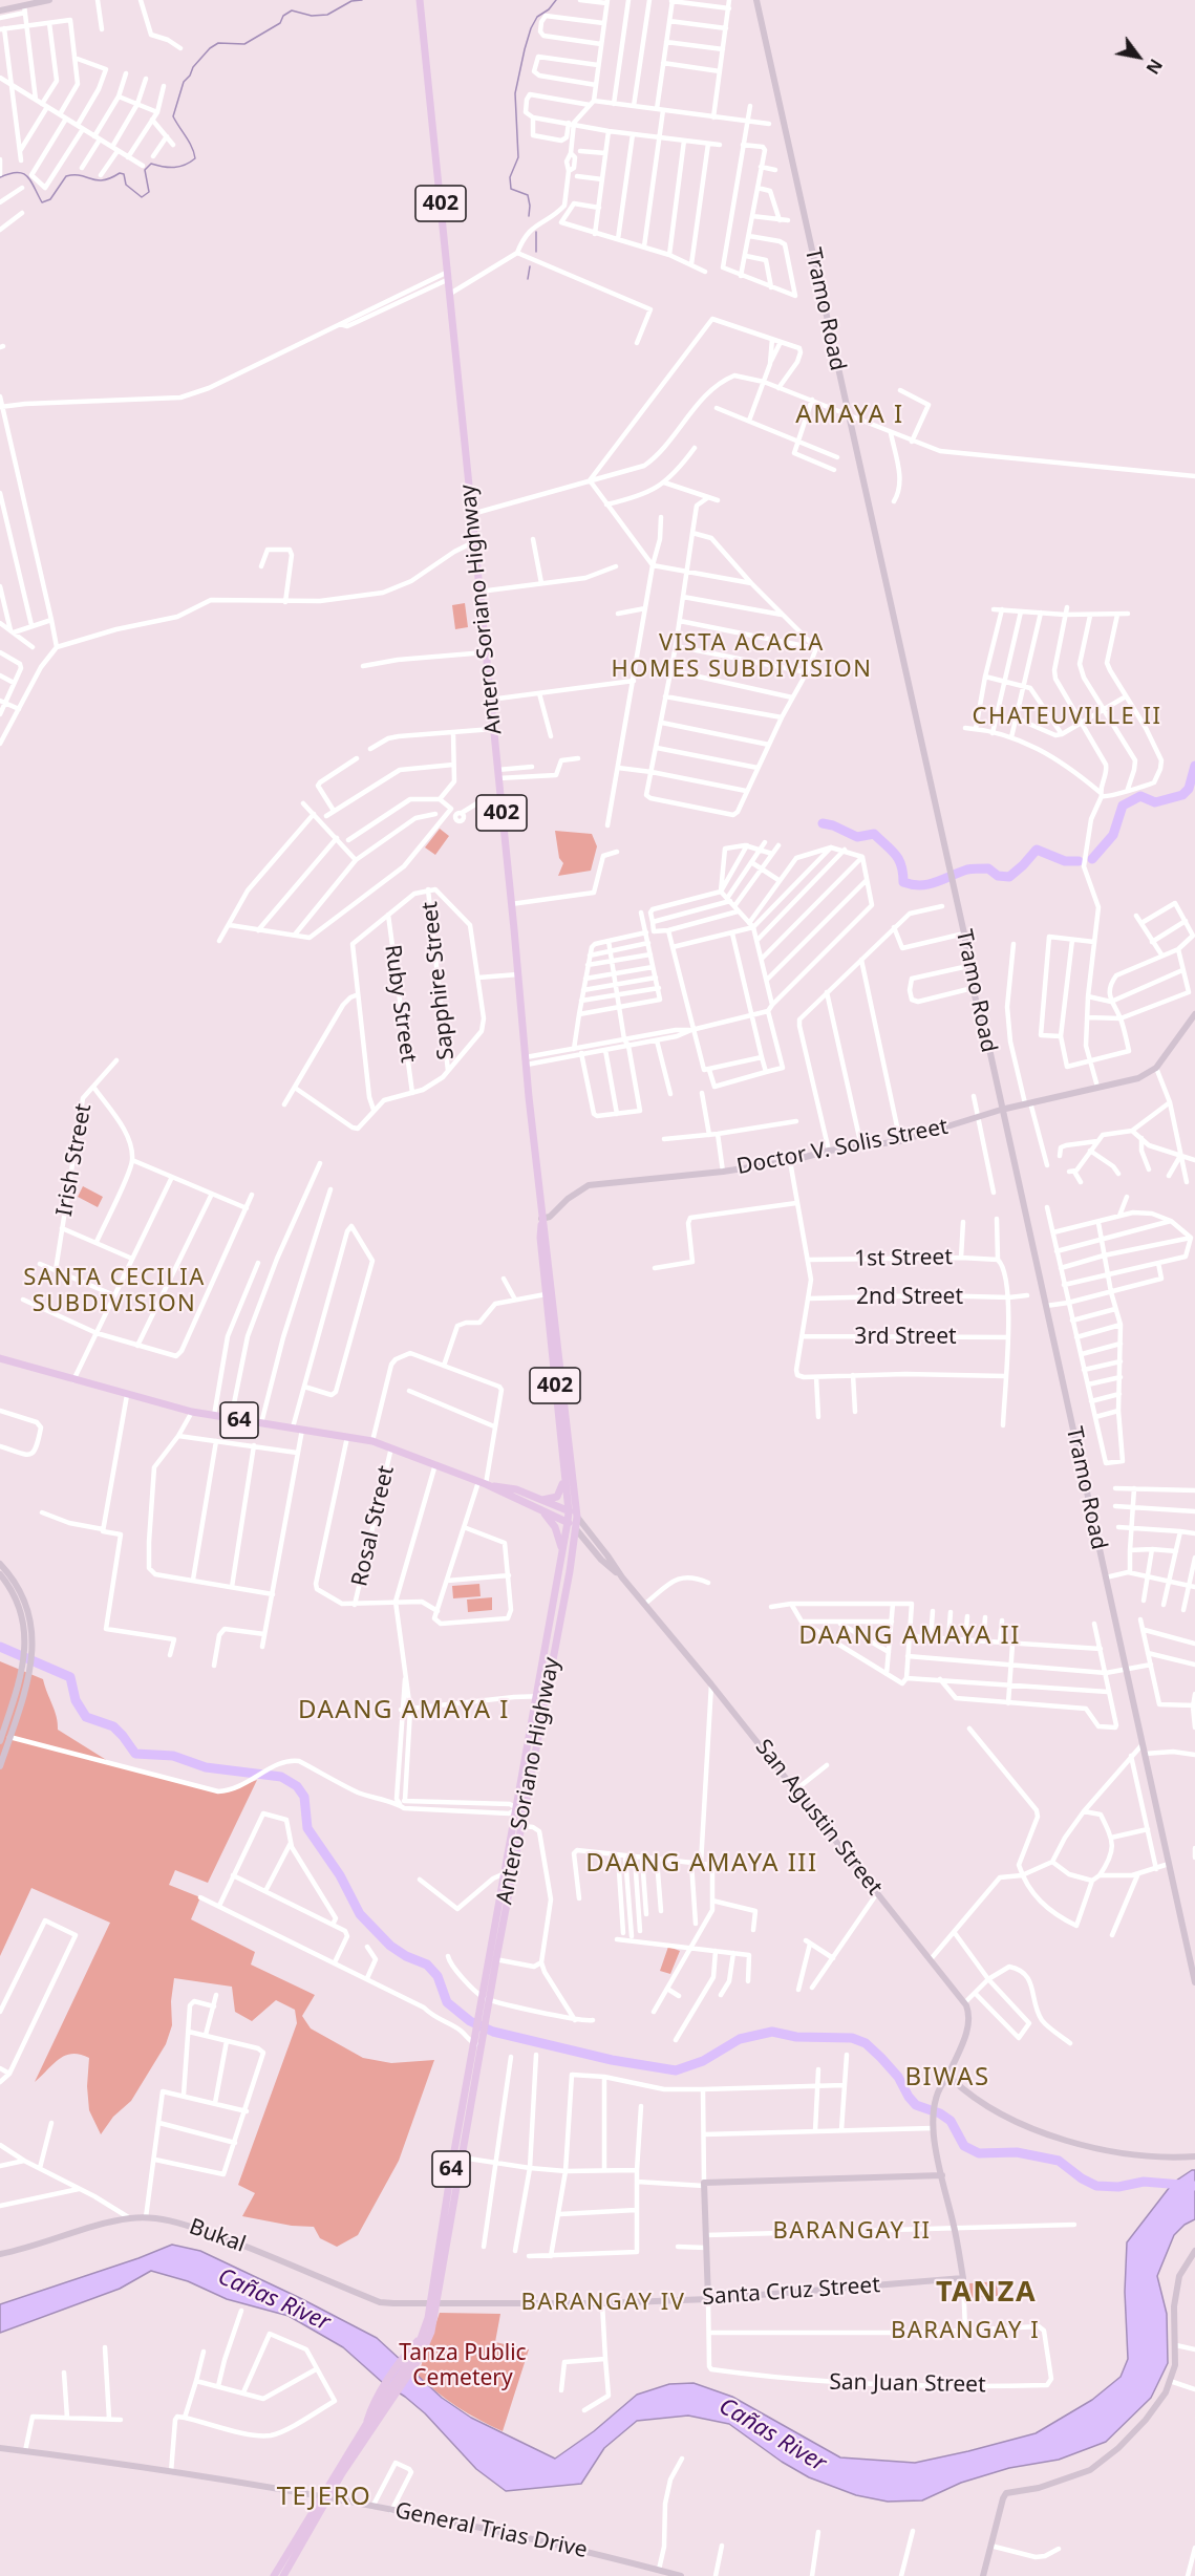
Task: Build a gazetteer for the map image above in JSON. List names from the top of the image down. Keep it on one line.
{"streets":{"main road":["402","Antero Soriano Highway","64"],"street":["Tramo Road","Sapphire Street","Ruby Street","Doctor V. Solis Street","Irish Street","1st Street","2nd Street","3rd Street","Rosal Street","San Agustin Street","Bukal","Santa Cruz Street","San Juan Street","General Trias Drive"]},"crossings":[["Tramo Road","Doctor V. Solis Street"],["Antero Soriano Highway","Doctor V. Solis Street"],["Antero Soriano Highway","64"],["Antero Soriano Highway","San Agustin Street"],["Antero Soriano Highway","Bukal"],["Antero Soriano Highway","Santa Cruz Street"],["Antero Soriano Highway","General Trias Drive"],["64","Rosal Street"],["64","San Agustin Street"],["Bukal","Santa Cruz Street"]],"districts":["AMAYA I","VISTA ACACIA HOMES SUBDIVISION","CHATEUVILLE II","SANTA CECILIA SUBDIVISION","DAANG AMAYA II","DAANG AMAYA I","DAANG AMAYA III","BIWAS","BARANGAY II","TANZA","BARANGAY IV","BARANGAY I","TEJERO"],"water":["Cañas River"],"parks":["Tanza Public Cemetery"],"north":"bottom right"}
